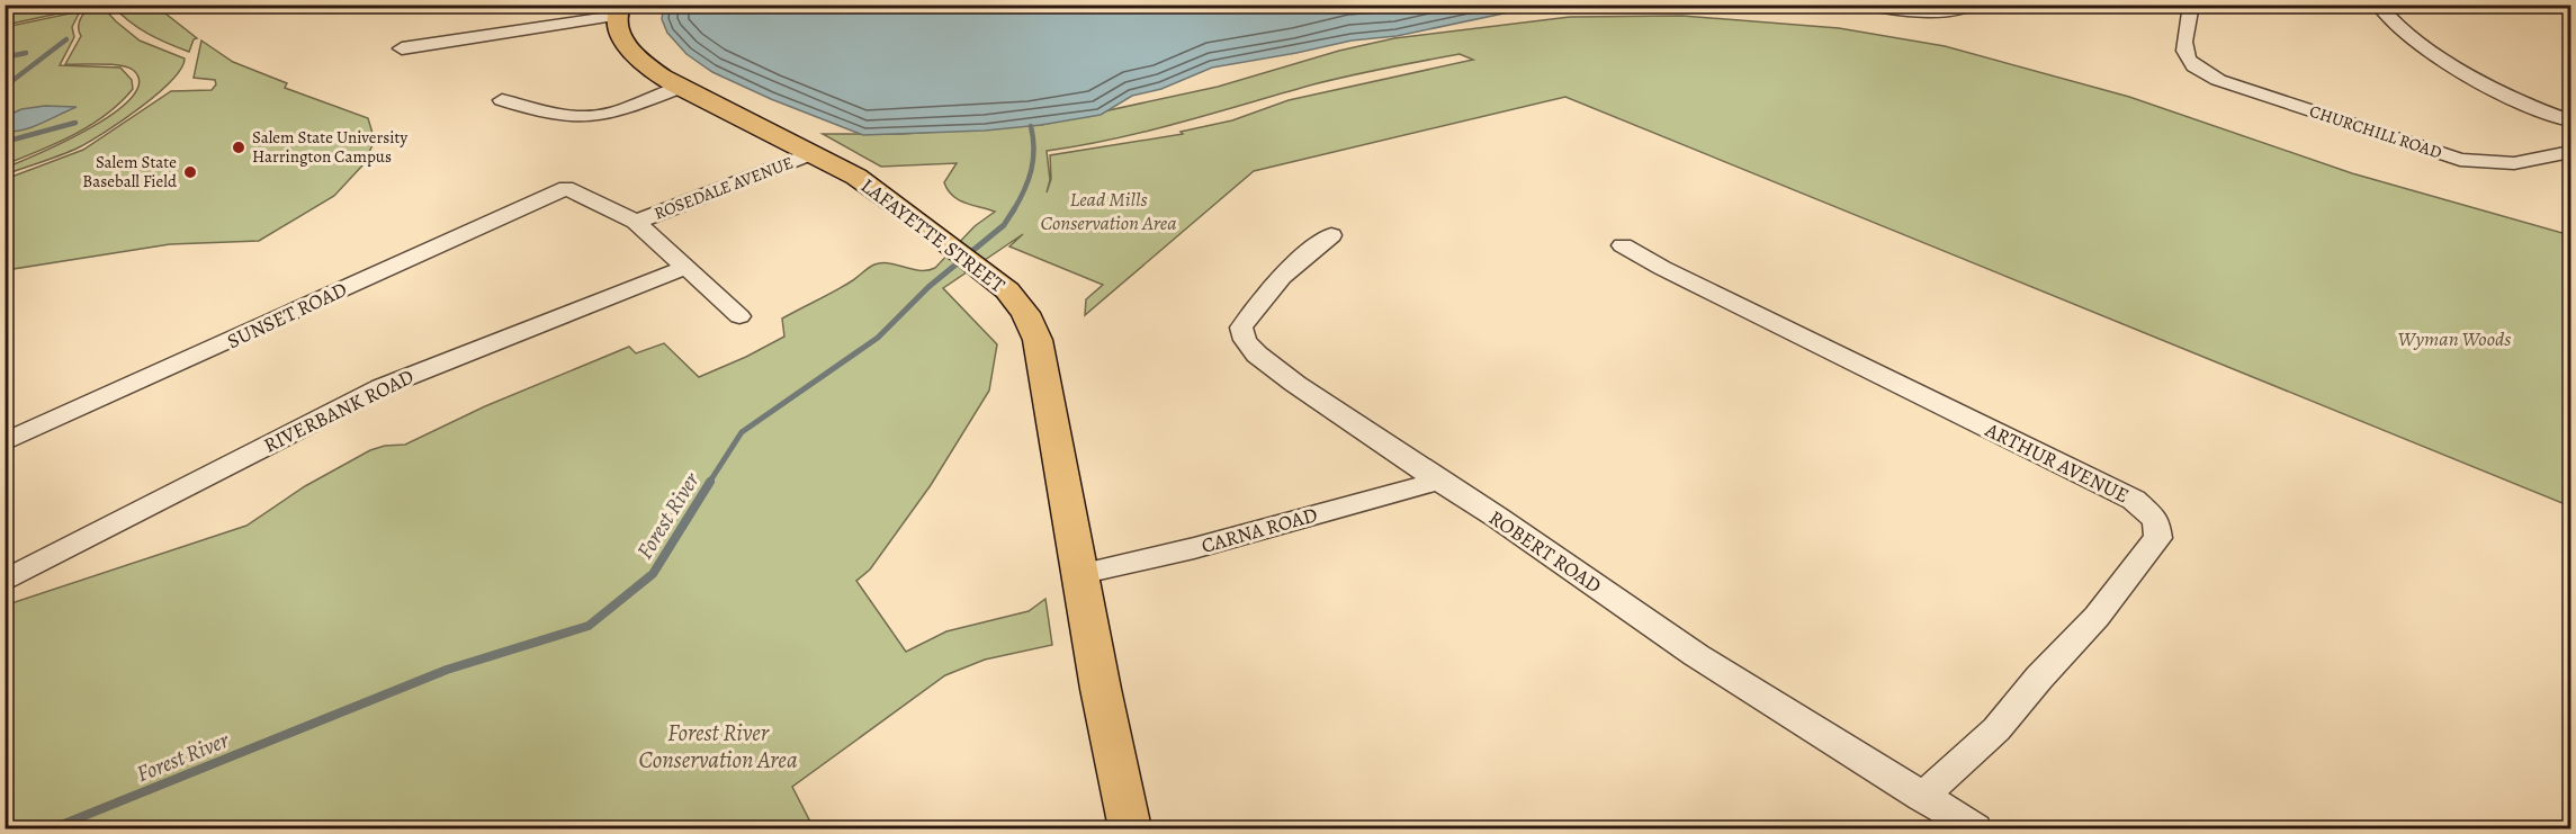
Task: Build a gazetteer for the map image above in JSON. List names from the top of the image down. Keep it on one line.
{"streets":{"main road":["LAFAYETTE STREET"],"street":["CHURCHILL ROAD","ROSEDALE AVENUE","SUNSET ROAD","RIVERBANK ROAD","ARTHUR AVENUE","CARNA ROAD","ROBERT ROAD"]},"crossings":[["ROSEDALE AVENUE","LAFAYETTE STREET"],["ROSEDALE AVENUE","SUNSET ROAD"],["LAFAYETTE STREET","CARNA ROAD"],["ARTHUR AVENUE","ROBERT ROAD"],["CARNA ROAD","ROBERT ROAD"]],"water":["Forest River"],"parks":["Lead Mills Conservation Area","Wyman Woods","Forest River Conservation Area"],"places":["Salem State University Harrington Campus","Salem State Baseball Field"]}
